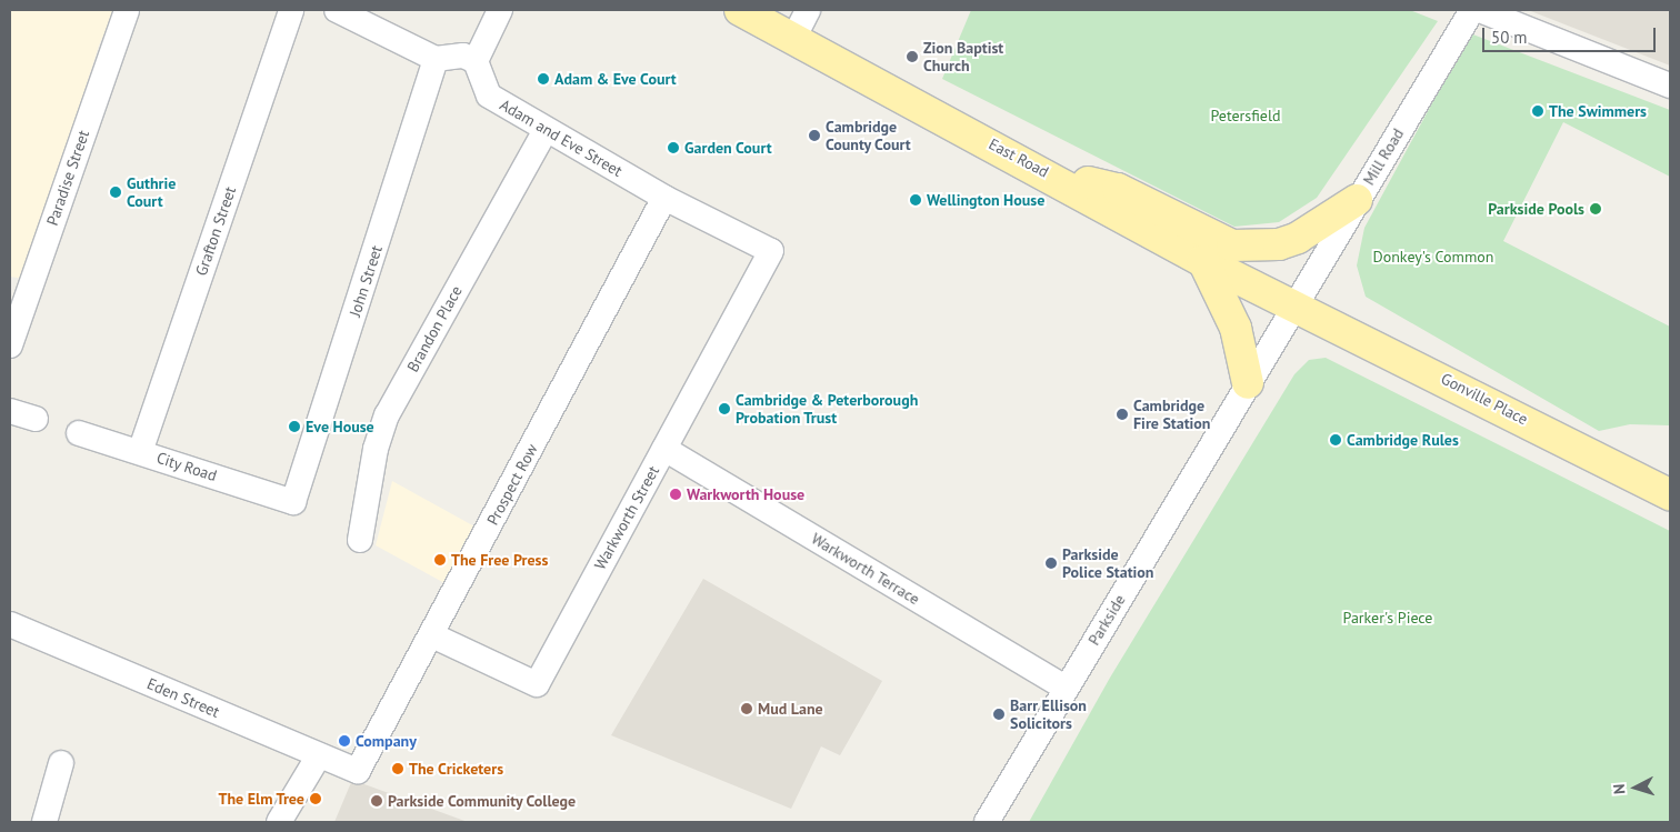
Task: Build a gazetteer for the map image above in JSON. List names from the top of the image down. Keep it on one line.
{"streets":{"main road":["East Road","Gonville Place"],"street":["Adam and Eve Street","Mill Road","Paradise Street","Grafton Street","John Street","Brandon Place","City Road","Prospect Row","Warkworth Street","Warkworth Terrace","Parkside","Eden Street"]},"crossings":[["Adam and Eve Street","Brandon Place"],["Adam and Eve Street","Prospect Row"],["Adam and Eve Street","Warkworth Street"],["Mill Road","East Road"],["Mill Road","Gonville Place"],["Mill Road","Parkside"],["East Road","Gonville Place"],["East Road","Parkside"],["Grafton Street","City Road"],["John Street","City Road"],["Gonville Place","Parkside"],["Prospect Row","Warkworth Street"],["Prospect Row","Eden Street"],["Warkworth Street","Warkworth Terrace"],["Warkworth Terrace","Parkside"]],"parks":["Petersfield","Donkey's Common","Parker's Piece"],"places":["Zion Baptist Church","Adam & Eve Court","The Swimmers","Cambridge County Court","Garden Court","Guthrie Court","Wellington House","Parkside Pools","Cambridge & Peterborough Probation Trust","Cambridge Fire Station","Eve House","Cambridge Rules","Warkworth House","The Free Press","Parkside Police Station","Mud Lane","Barr Ellison Solicitors","Company","The Cricketers","The Elm Tree","Parkside Community College"],"scale_bar":"50 m","north":"left"}
